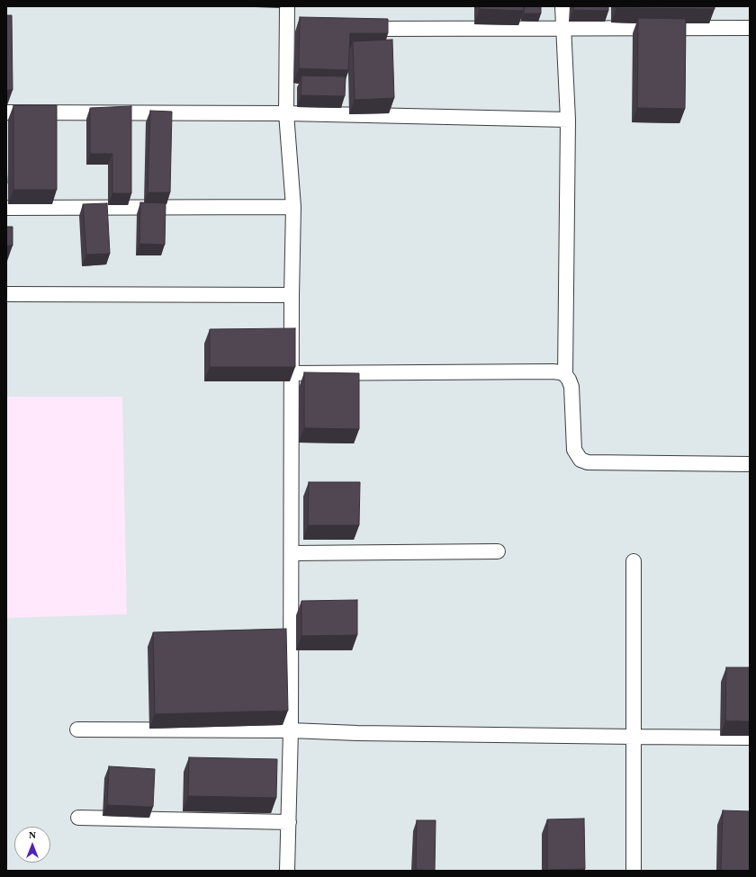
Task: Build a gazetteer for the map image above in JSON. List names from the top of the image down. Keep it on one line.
{"north":"top"}
